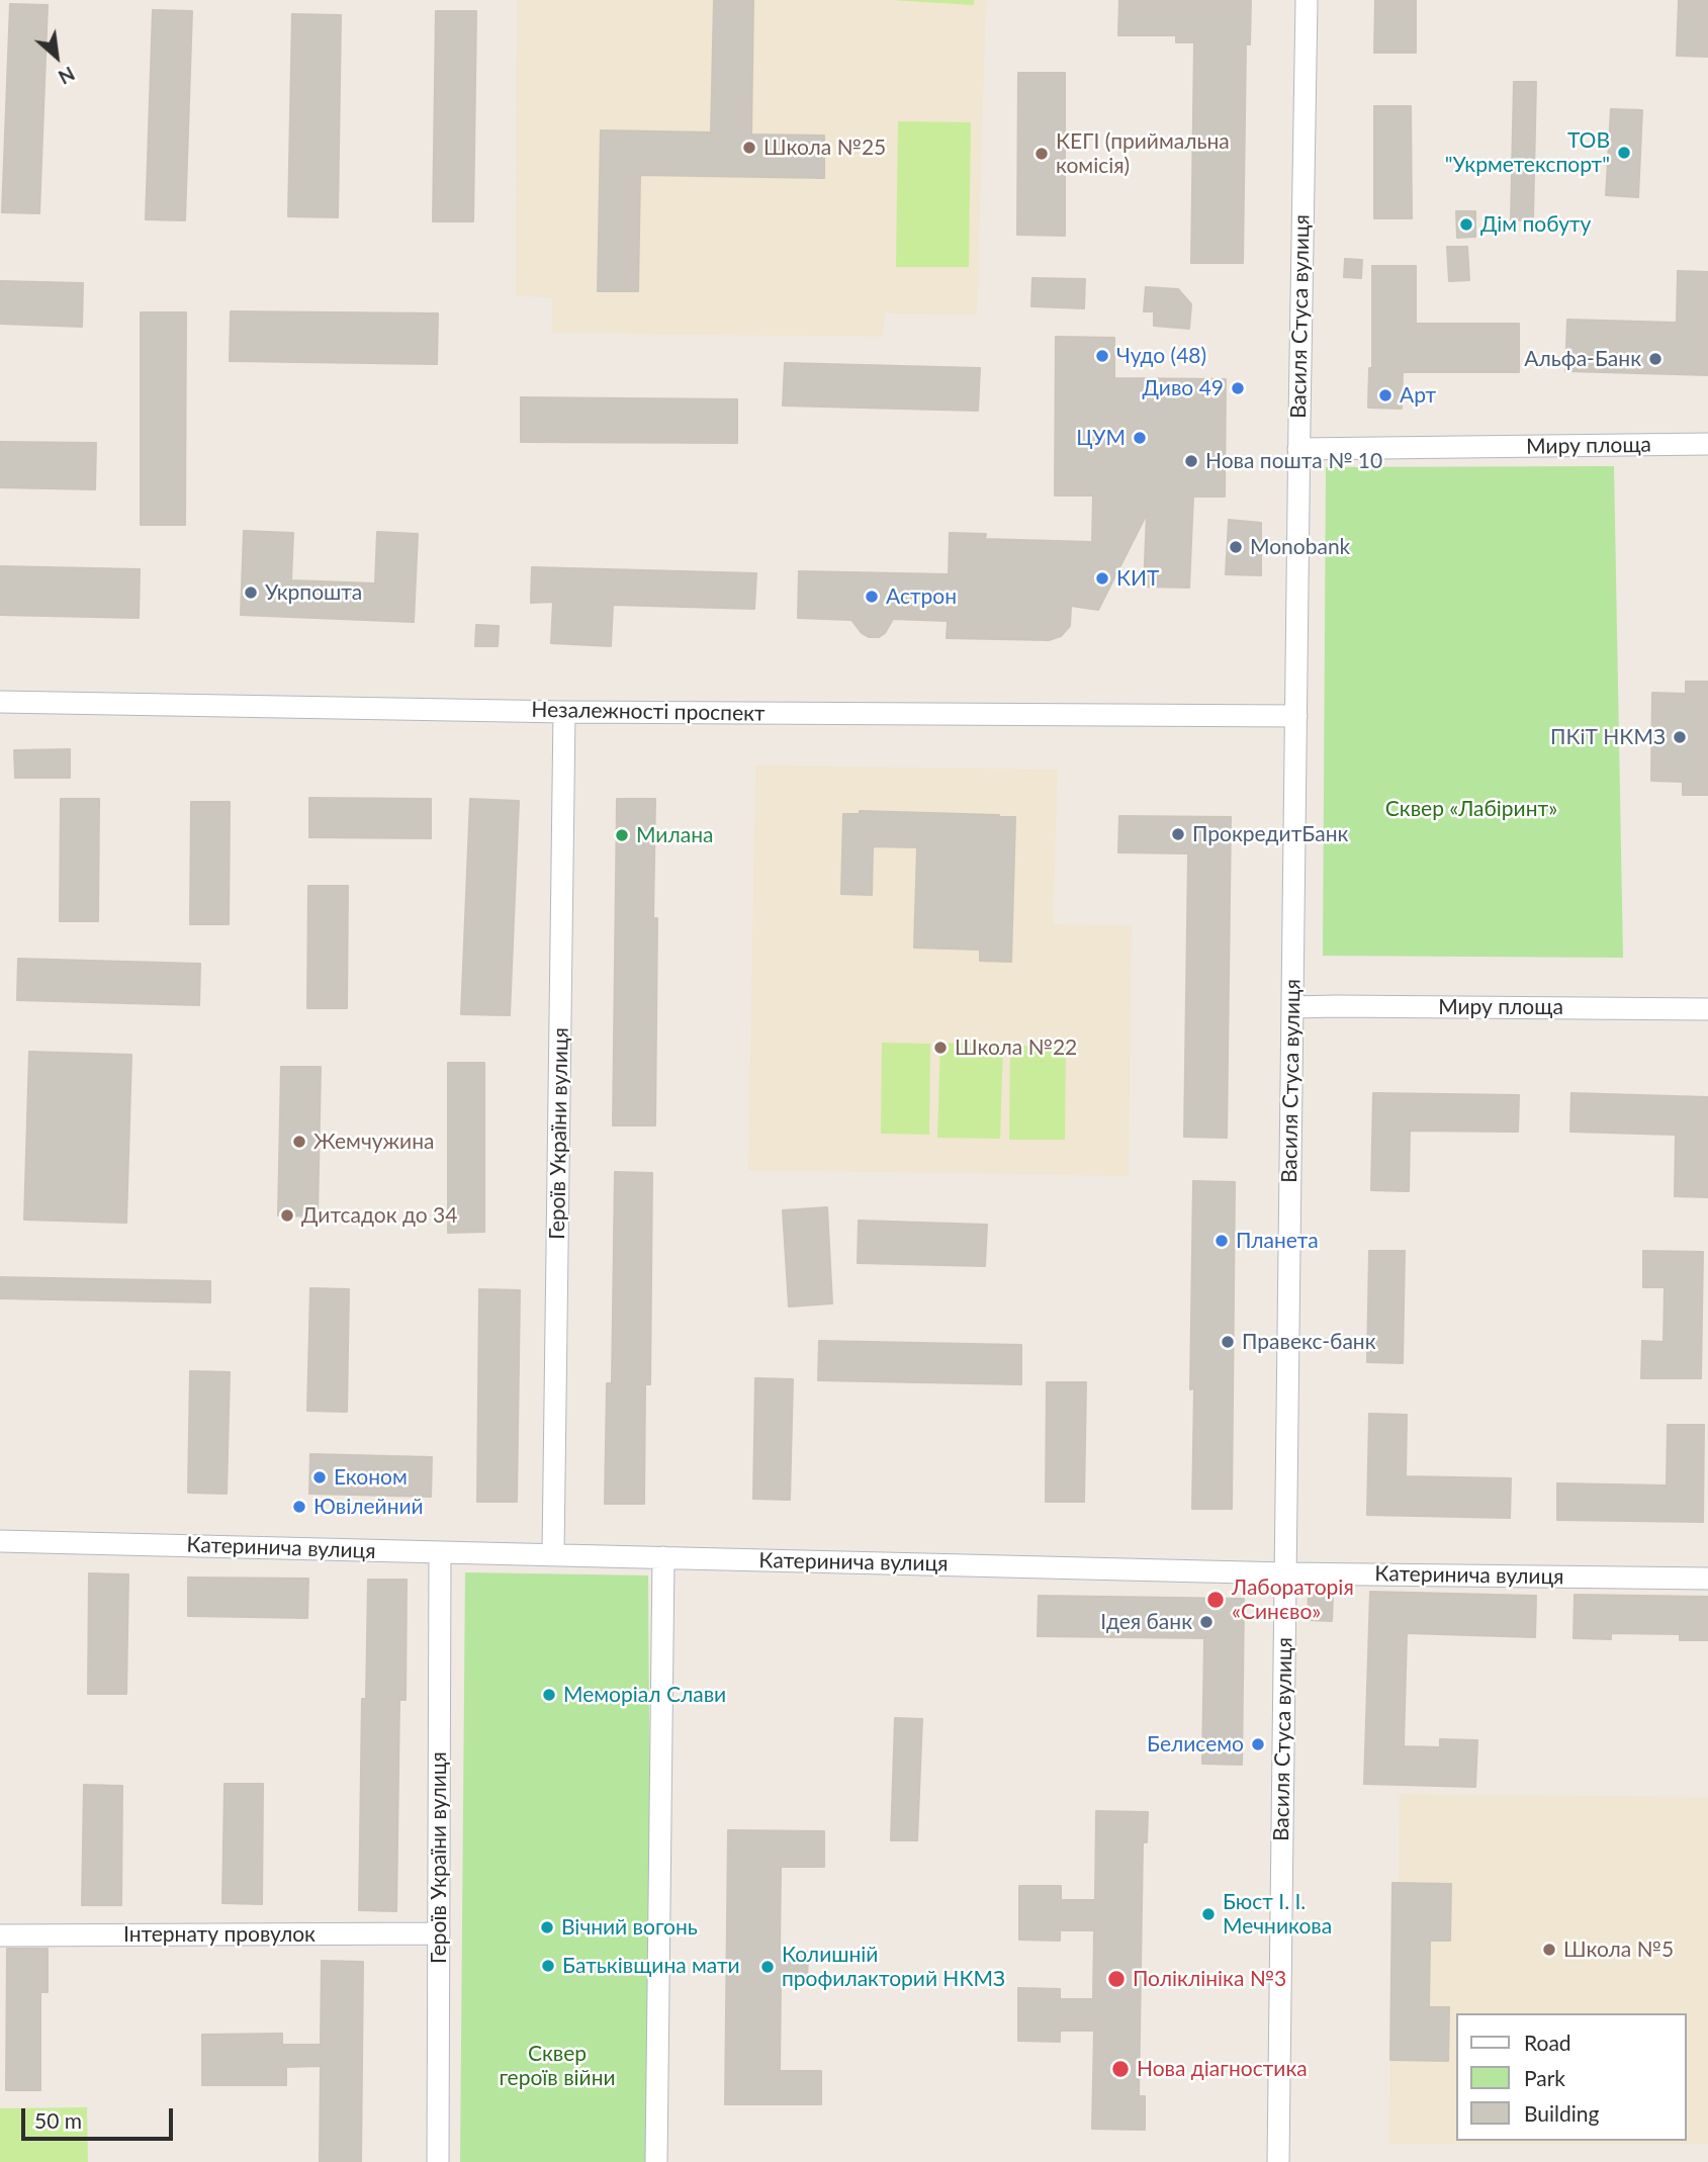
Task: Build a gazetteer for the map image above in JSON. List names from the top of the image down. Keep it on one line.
{"streets":{"street":["Василя Стуса вулиця","Миру площа","Незалежності проспект","Героїв України вулиця","Катеринича вулиця","Інтернату провулок"]},"crossings":[["Василя Стуса вулиця","Миру площа"],["Василя Стуса вулиця","Незалежності проспект"],["Василя Стуса вулиця","Катеринича вулиця"],["Незалежності проспект","Героїв України вулиця"],["Героїв України вулиця","Катеринича вулиця"],["Героїв України вулиця","Інтернату провулок"]],"parks":["Сквер «Лабіринт»","Сквер героїв війни"],"places":["Школа №25","ТОВ \"Укрметекспорт\"","КЕГІ (приймальна комісія)","Дім побуту","Чудо (48)","Альфа-Банк","Диво 49","Арт","ЦУМ","Нова пошта № 10","Monobank","КИТ","Укрпошта","Астрон","ПКіТ НКМЗ","ПрокредитБанк","Милана","Школа №22","Жемчужина","Дитсадок до 34","Планета","Правекс-банк","Економ","Ювілейний","Лабораторія «Синєво»","Ідея банк","Меморіал Слави","Белисемо","Бюст І. І. Мечникова","Вічний вогонь","Школа №5","Батьківщина мати","Колишній профилакторий НКМЗ","Поліклініка №3","Нова діагностика"],"legend":["Road","Park","Building"],"scale_bar":"50 m","north":"bottom right"}
